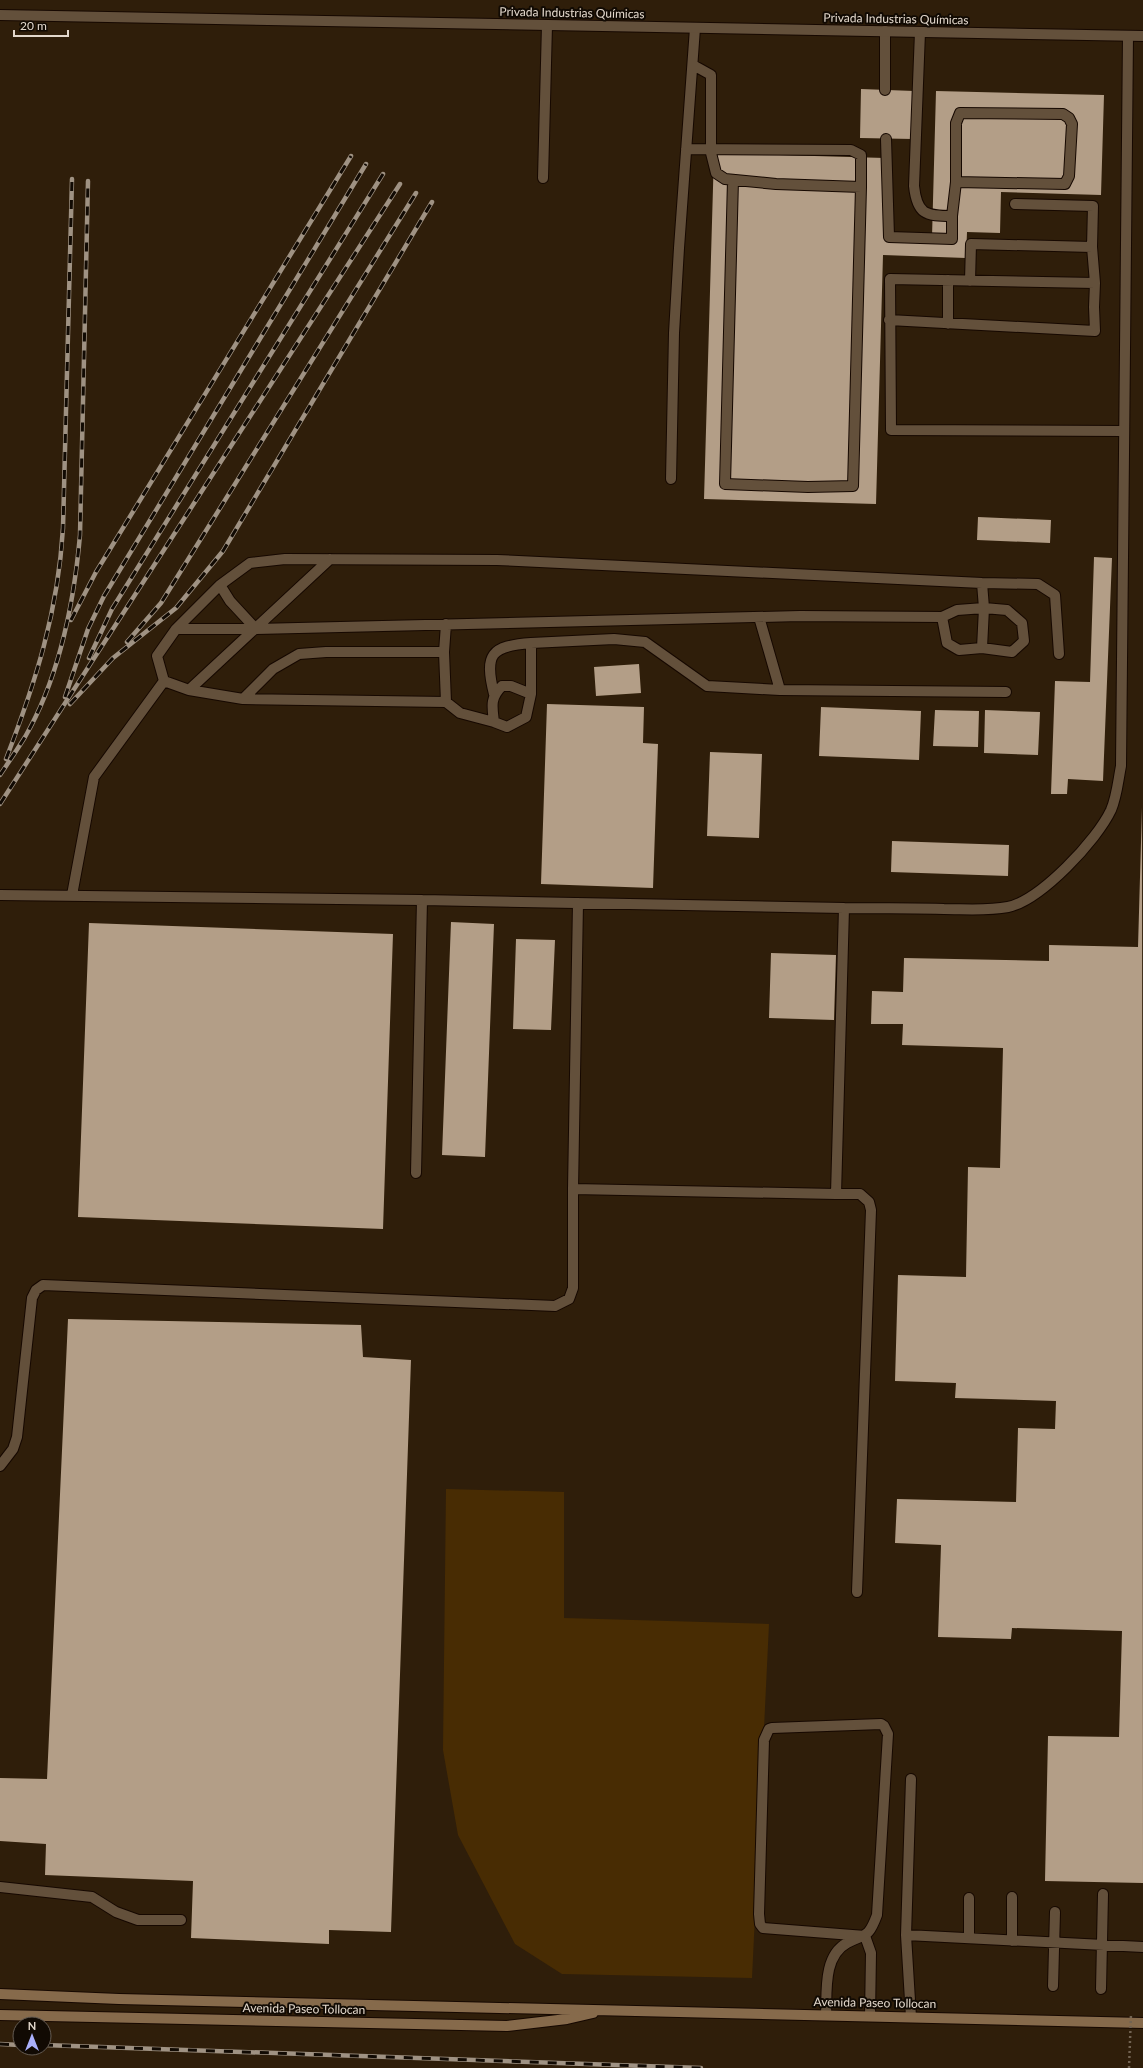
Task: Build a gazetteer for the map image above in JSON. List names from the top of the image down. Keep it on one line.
{"streets":{"main road":["Avenida Paseo Tollocan"],"street":["Privada Industrias Químicas"]},"scale_bar":"20 m","north":"top"}
